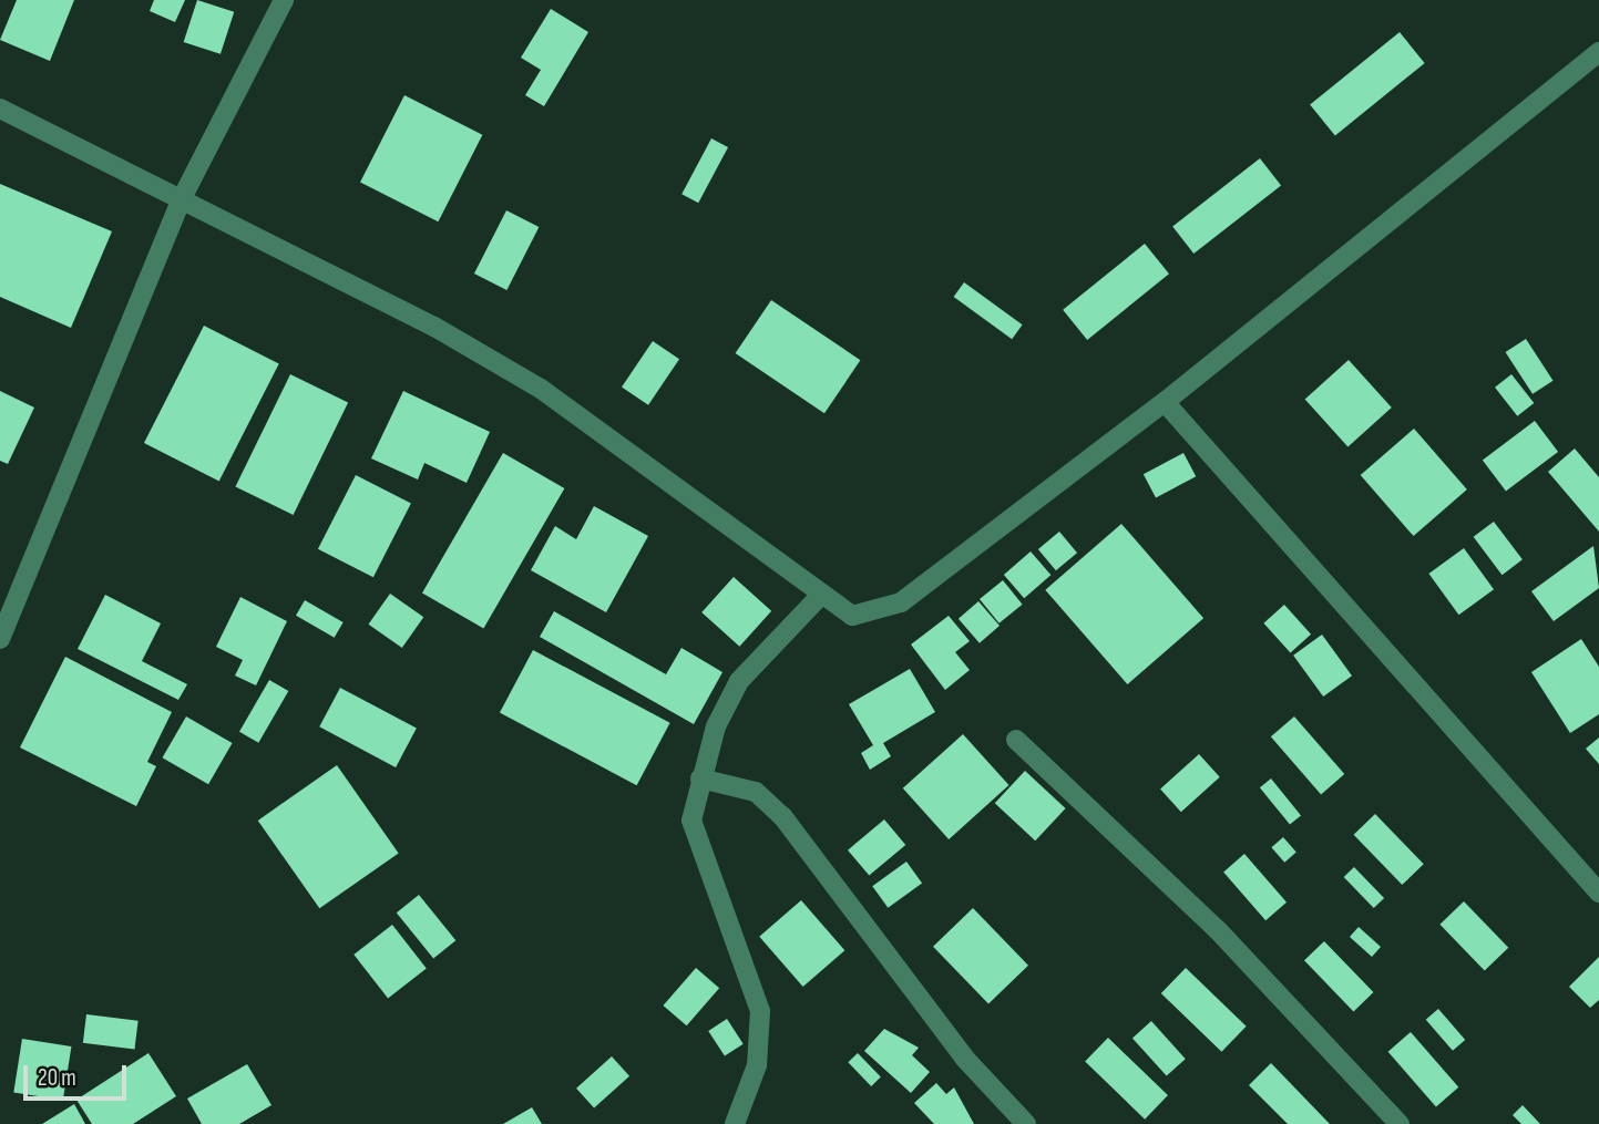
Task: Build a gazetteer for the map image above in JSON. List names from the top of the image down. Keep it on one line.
{"scale_bar":"20 m"}
